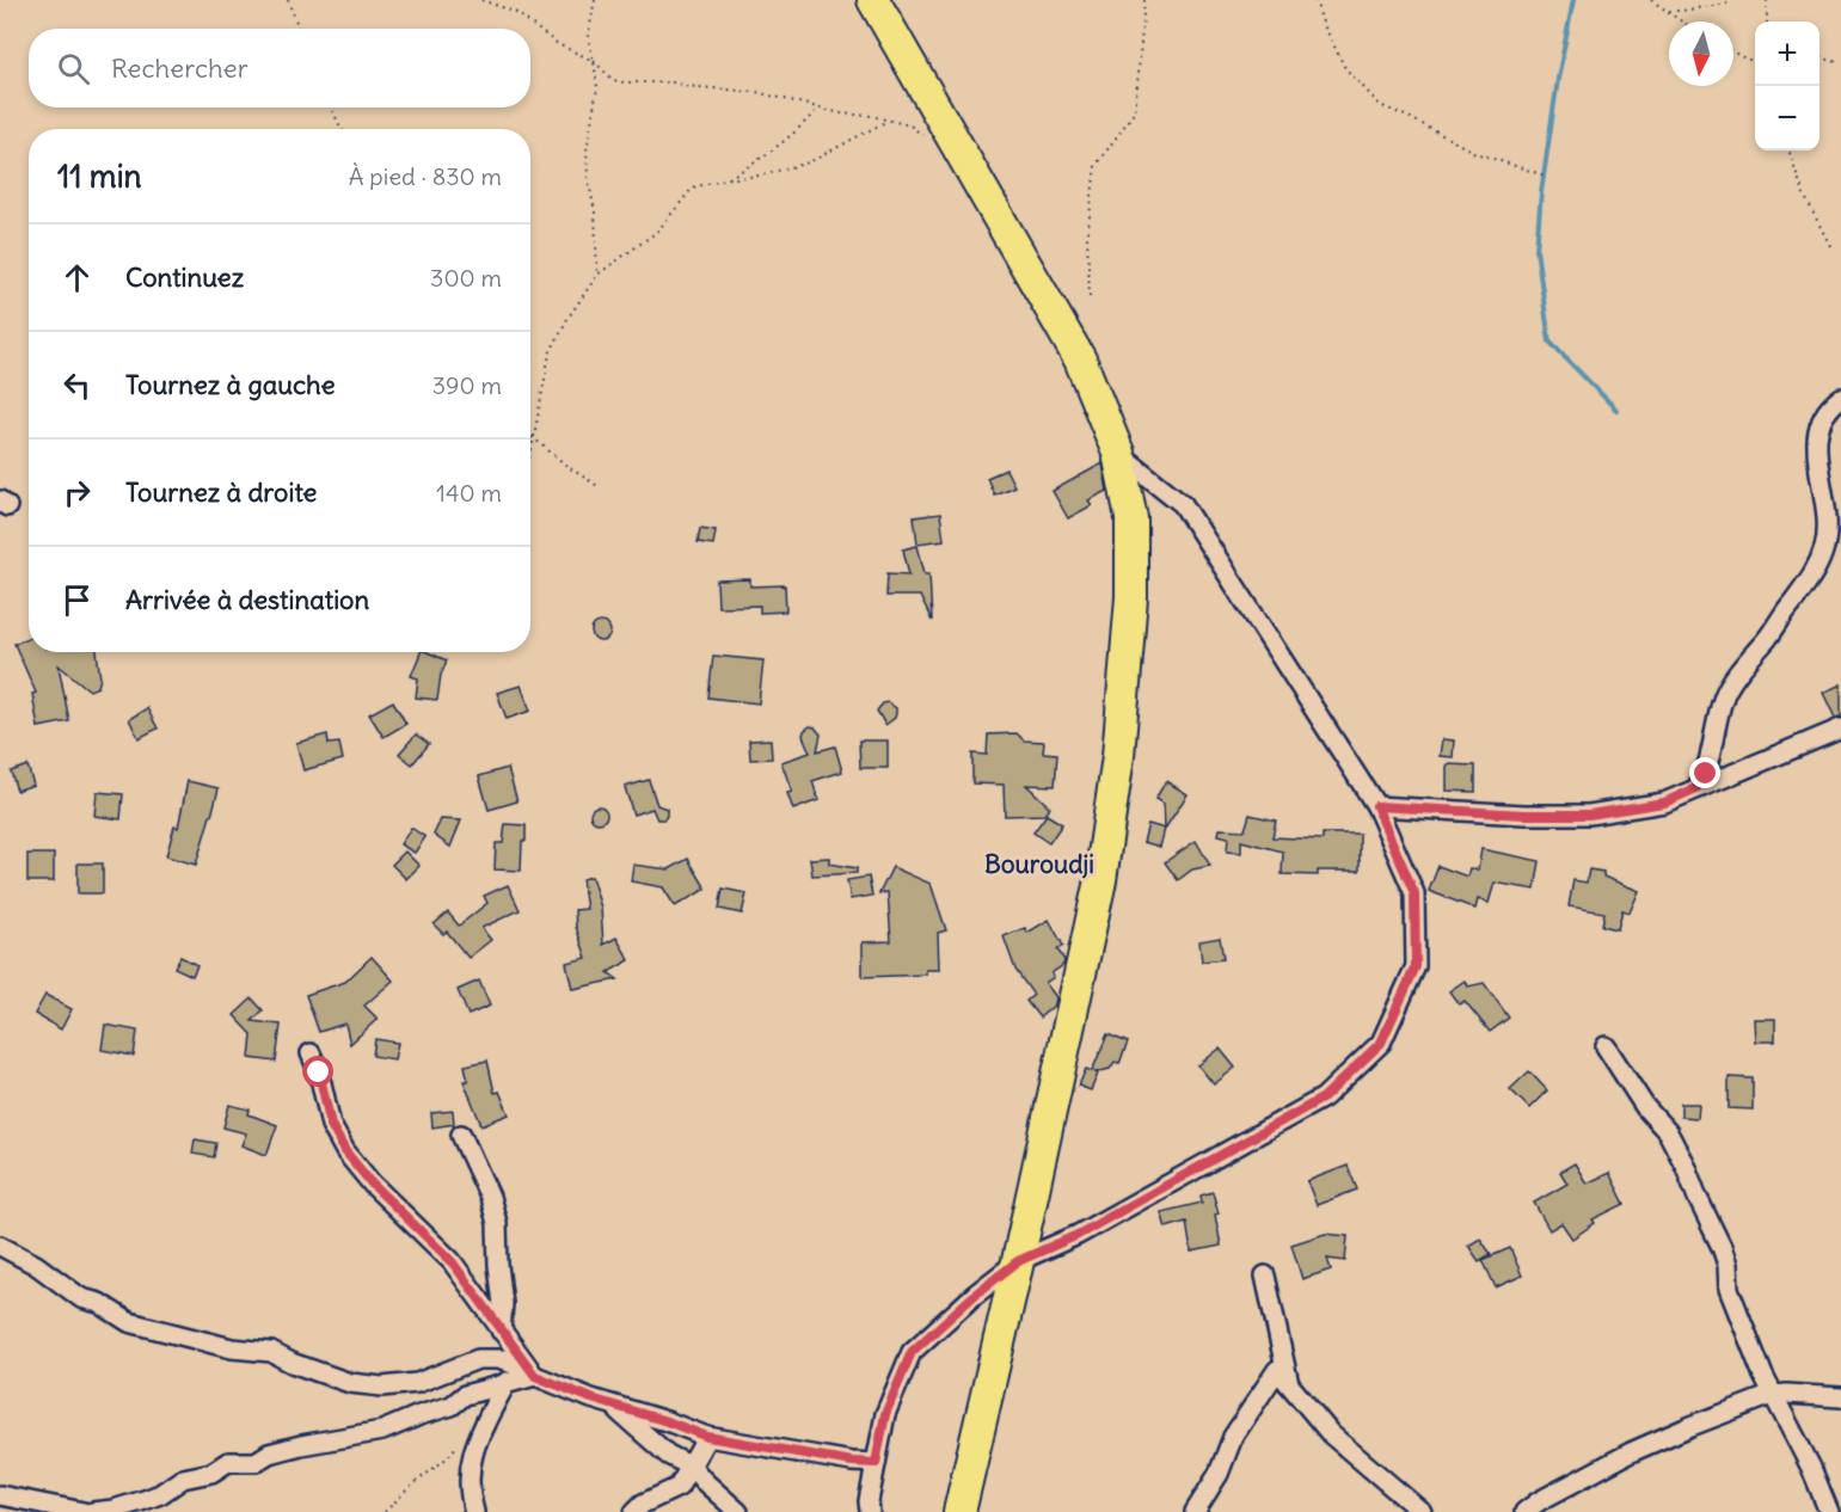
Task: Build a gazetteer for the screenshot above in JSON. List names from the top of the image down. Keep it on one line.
{"districts":["Bouroudji"],"north":"bottom","page":{"map_buttons":["+","−"],"search":"Rechercher","heading":["11 min","À pied · 830 m"],"list":[["Continuez","300 m"],["Tournez à gauche","390 m"],["Tournez à droite","140 m"],"Arrivée à destination"]}}
